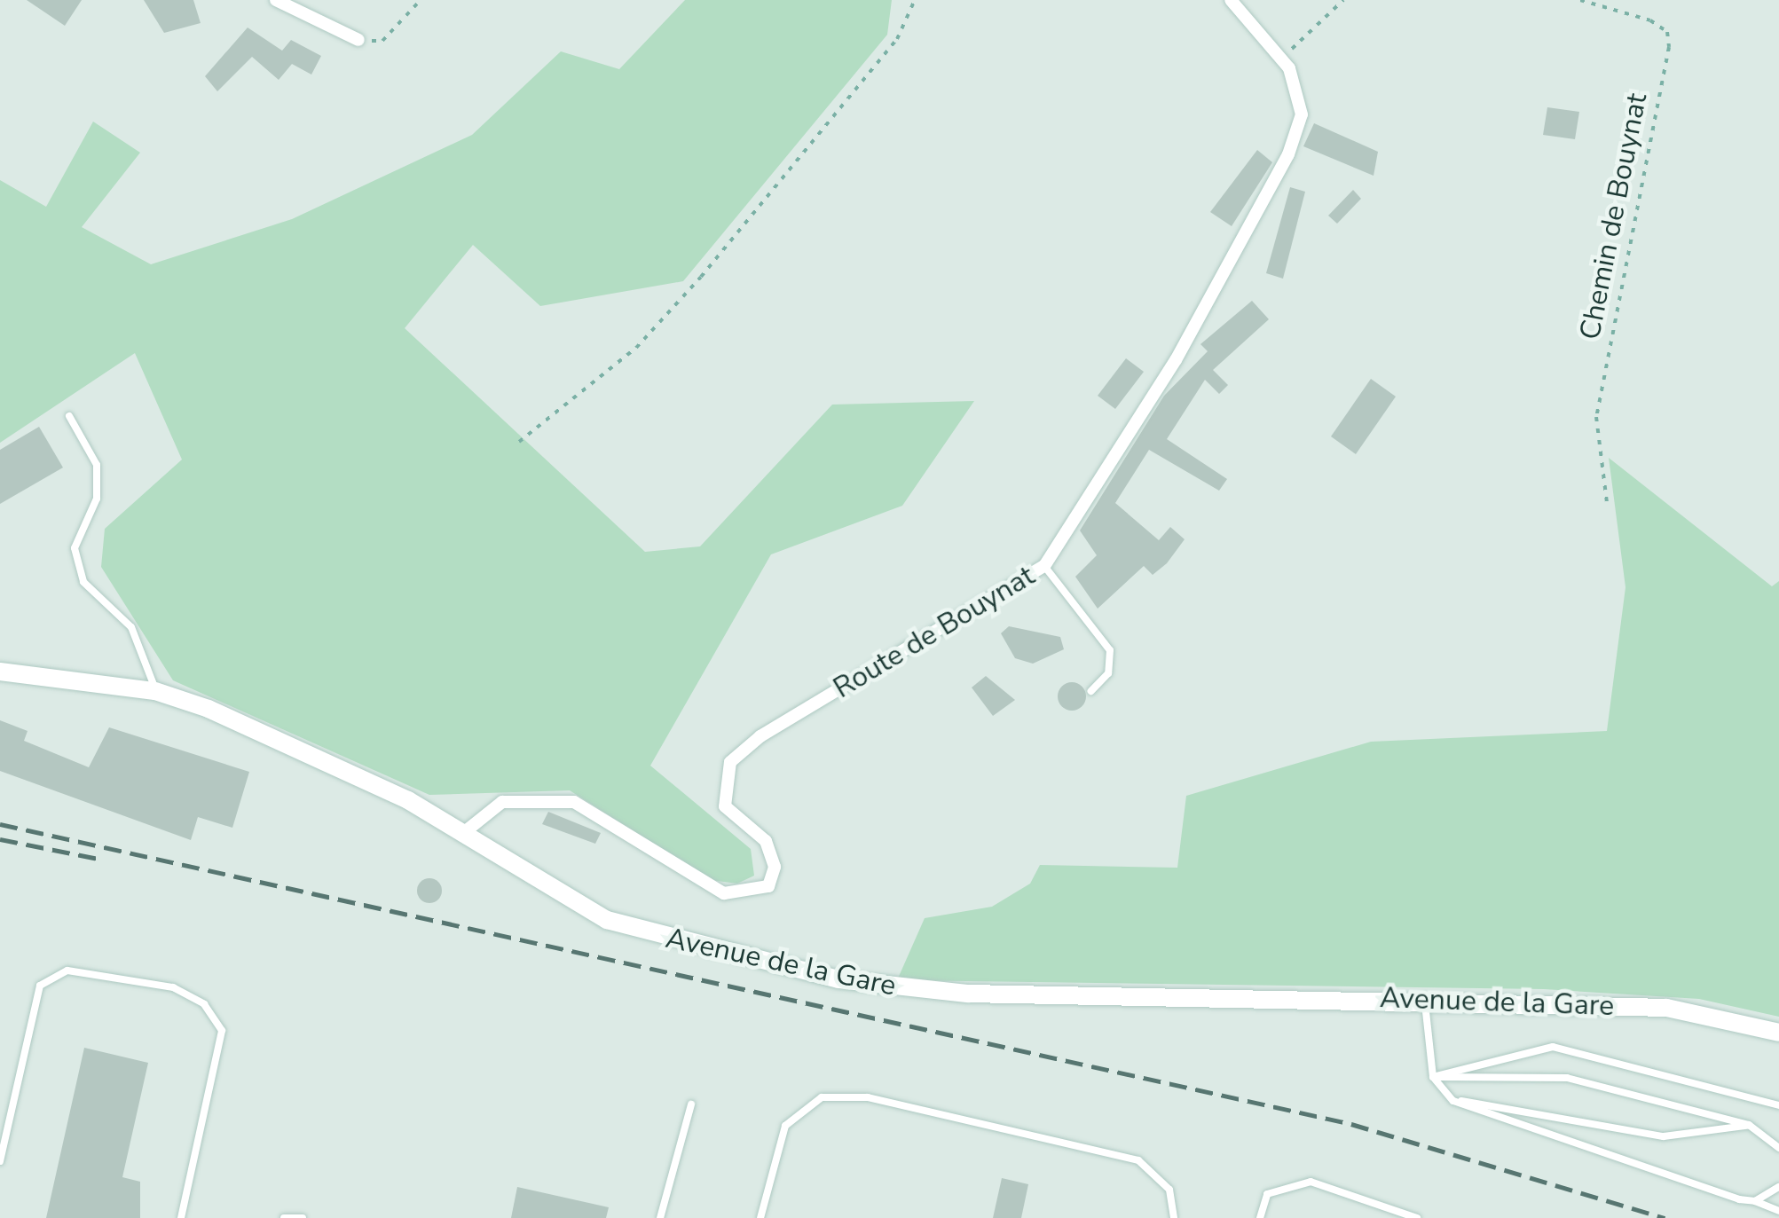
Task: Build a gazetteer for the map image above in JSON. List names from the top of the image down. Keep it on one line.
{"streets":{"street":["Route de Bouynat","Avenue de la Gare"],"path":["Chemin de Bouynat"]},"crossings":[["Route de Bouynat","Avenue de la Gare"]]}
